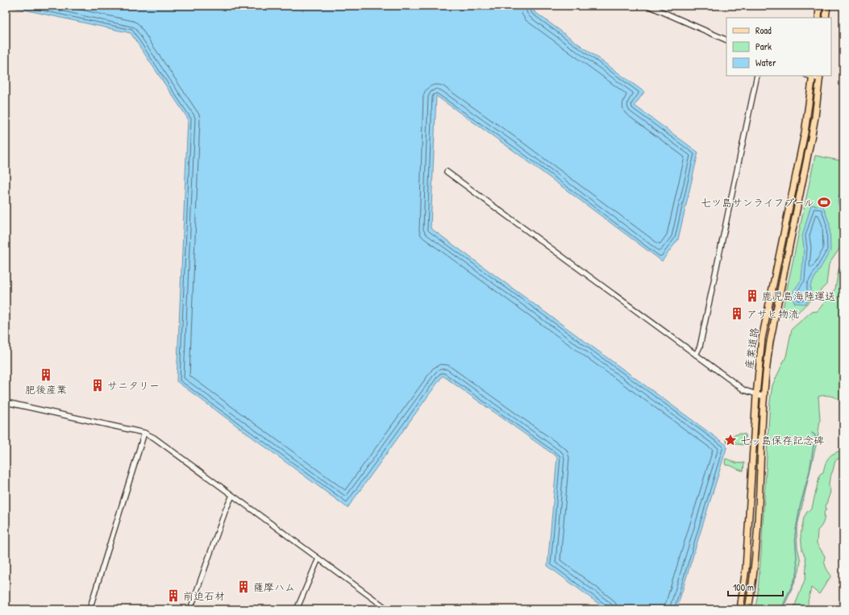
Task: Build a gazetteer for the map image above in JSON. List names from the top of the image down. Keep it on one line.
{"streets":{"main road":["産業道路"]},"places":{"sports":["七ツ島サンライフプール"],"building":["鹿児島海陸運送","アサヒ物流","肥後産業","サニタリー","薩摩ハム","前迫石材"],"place":["七ッ島保存記念碑"]},"legend":["Road","Park","Water"],"scale_bar":"100 m"}
